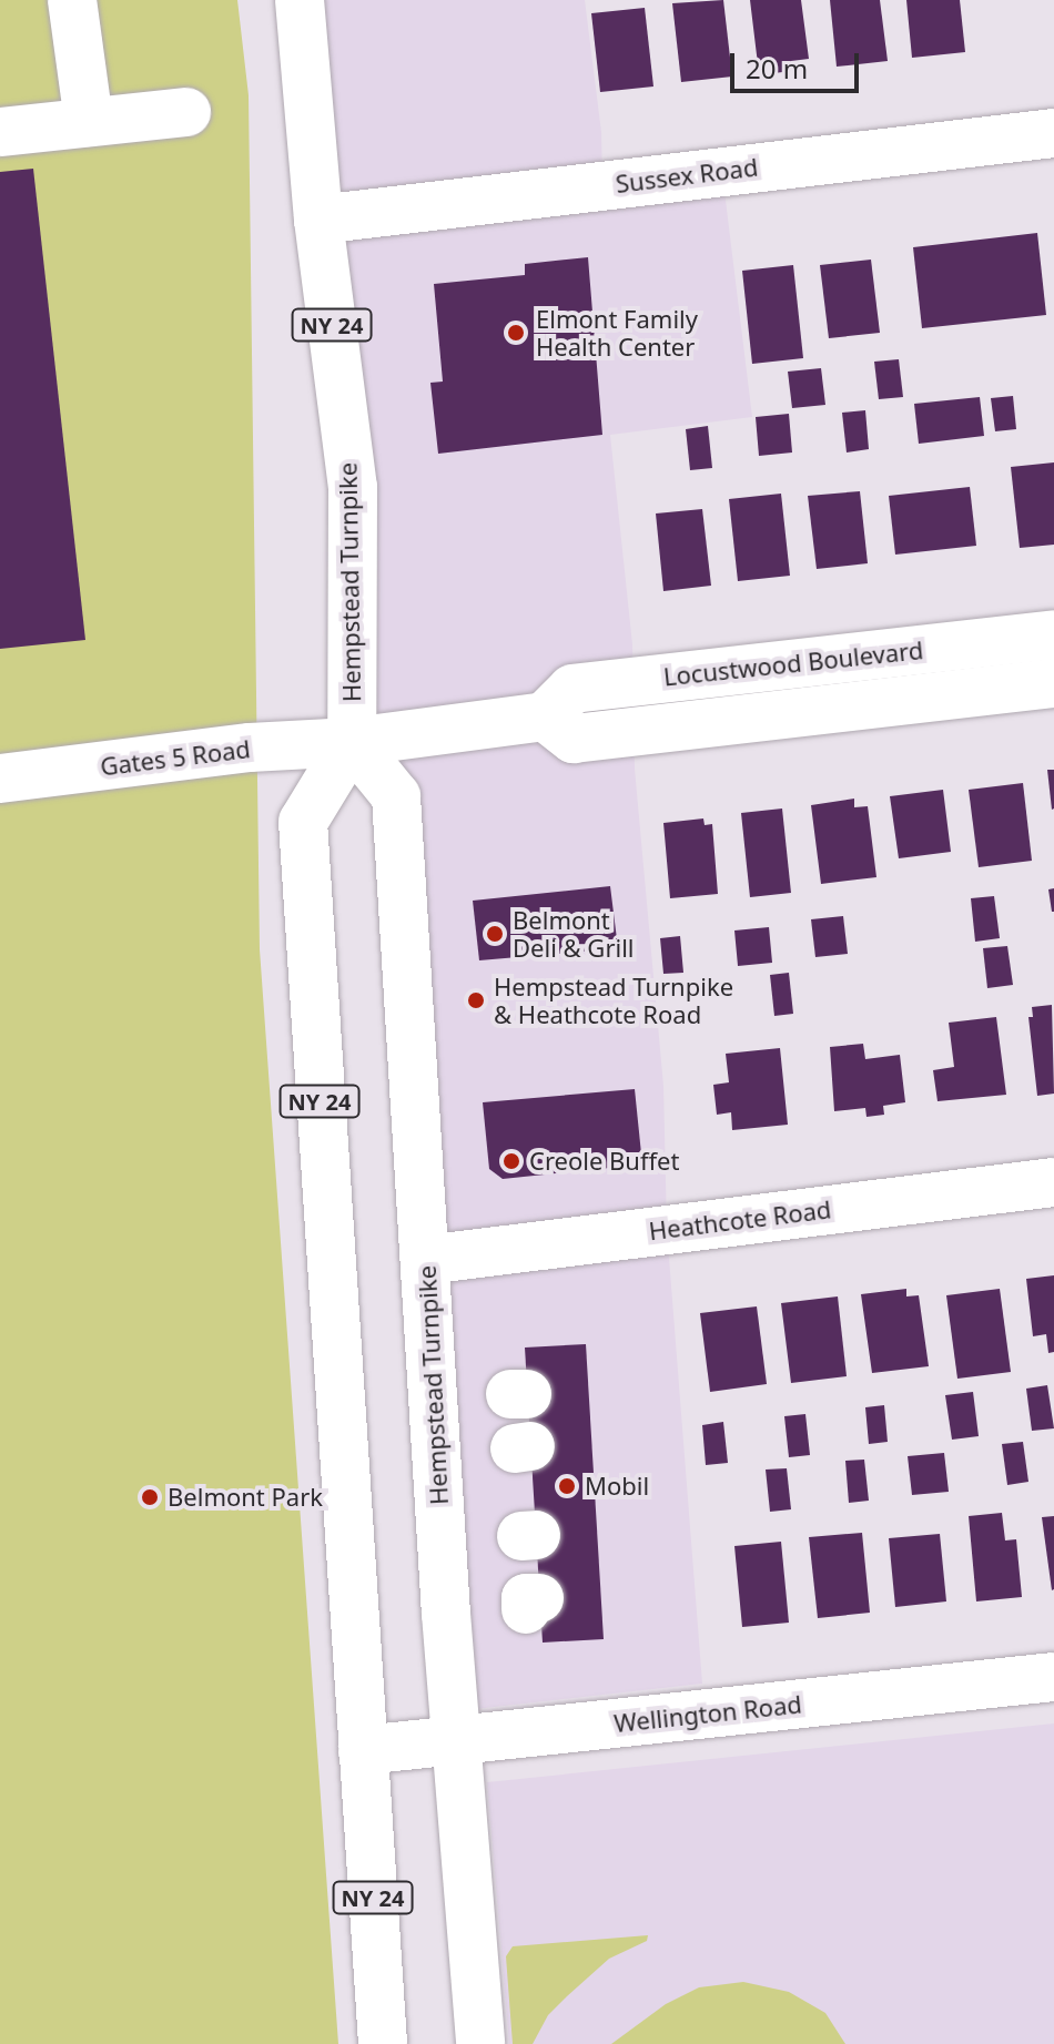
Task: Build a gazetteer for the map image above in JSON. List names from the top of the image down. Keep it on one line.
{"streets":{"street":["Sussex Road","NY 24","Hempstead Turnpike","Locustwood Boulevard","Gates 5 Road","Heathcote Road","Wellington Road"]},"crossings":[["Sussex Road","Hempstead Turnpike"],["NY 24","Hempstead Turnpike"],["NY 24","Gates 5 Road"],["NY 24","Wellington Road"],["Hempstead Turnpike","Gates 5 Road"],["Hempstead Turnpike","Heathcote Road"],["Hempstead Turnpike","Wellington Road"]],"places":["Elmont Family Health Center","Belmont Deli & Grill","Hempstead Turnpike & Heathcote Road","Creole Buffet","Mobil","Belmont Park"],"scale_bar":"20 m"}
